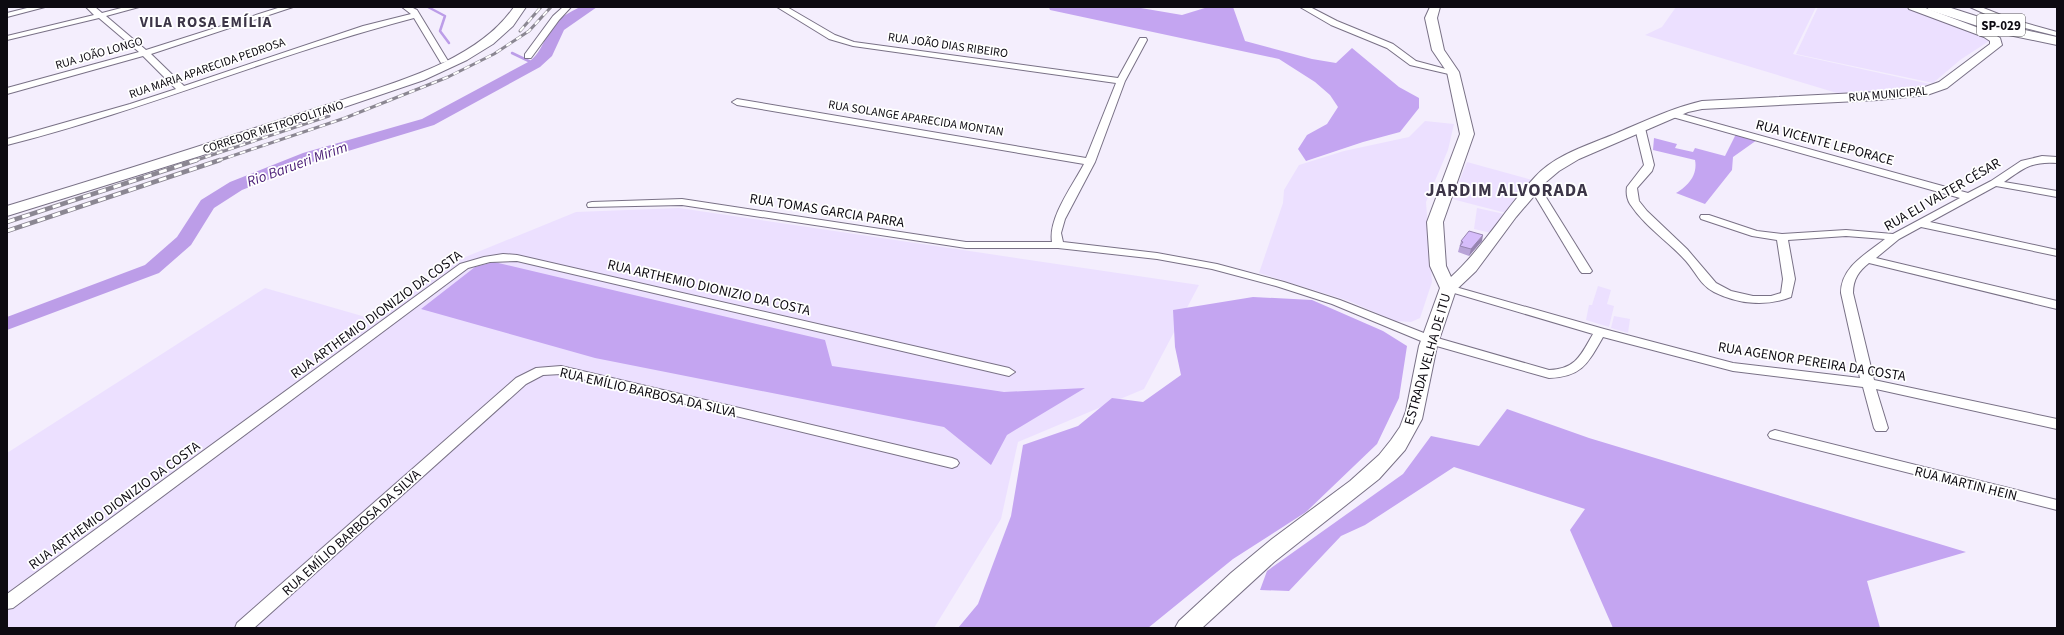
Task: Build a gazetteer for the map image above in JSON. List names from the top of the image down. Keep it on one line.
{"streets":{"highway":["SP-029"],"main road":["RUA MUNICIPAL","CORREDOR METROPOLITANO","ESTRADA VELHA DE ITU"],"street":["RUA JOÃO DIAS RIBEIRO","RUA JOÃO LONGO","RUA MARIA APARECIDA PEDROSA","RUA SOLANGE APARECIDA MONTAN","RUA VICENTE LEPORACE","RUA ELI VALTER CÉSAR","RUA TOMAS GARCIA PARRA","RUA ARTHEMIO DIONIZIO DA COSTA","RUA AGENOR PEREIRA DA COSTA","RUA EMÍLIO BARBOSA DA SILVA","RUA MARTIN HEIN"]},"crossings":[["RUA MUNICIPAL","RUA VICENTE LEPORACE"],["RUA VICENTE LEPORACE","RUA ELI VALTER CÉSAR"],["RUA ELI VALTER CÉSAR","RUA AGENOR PEREIRA DA COSTA"],["RUA TOMAS GARCIA PARRA","ESTRADA VELHA DE ITU"],["RUA TOMAS GARCIA PARRA","RUA AGENOR PEREIRA DA COSTA"],["ESTRADA VELHA DE ITU","RUA AGENOR PEREIRA DA COSTA"]],"districts":["VILA ROSA EMÍLIA","JARDIM ALVORADA"],"water":["Rio Barueri Mirim"]}
